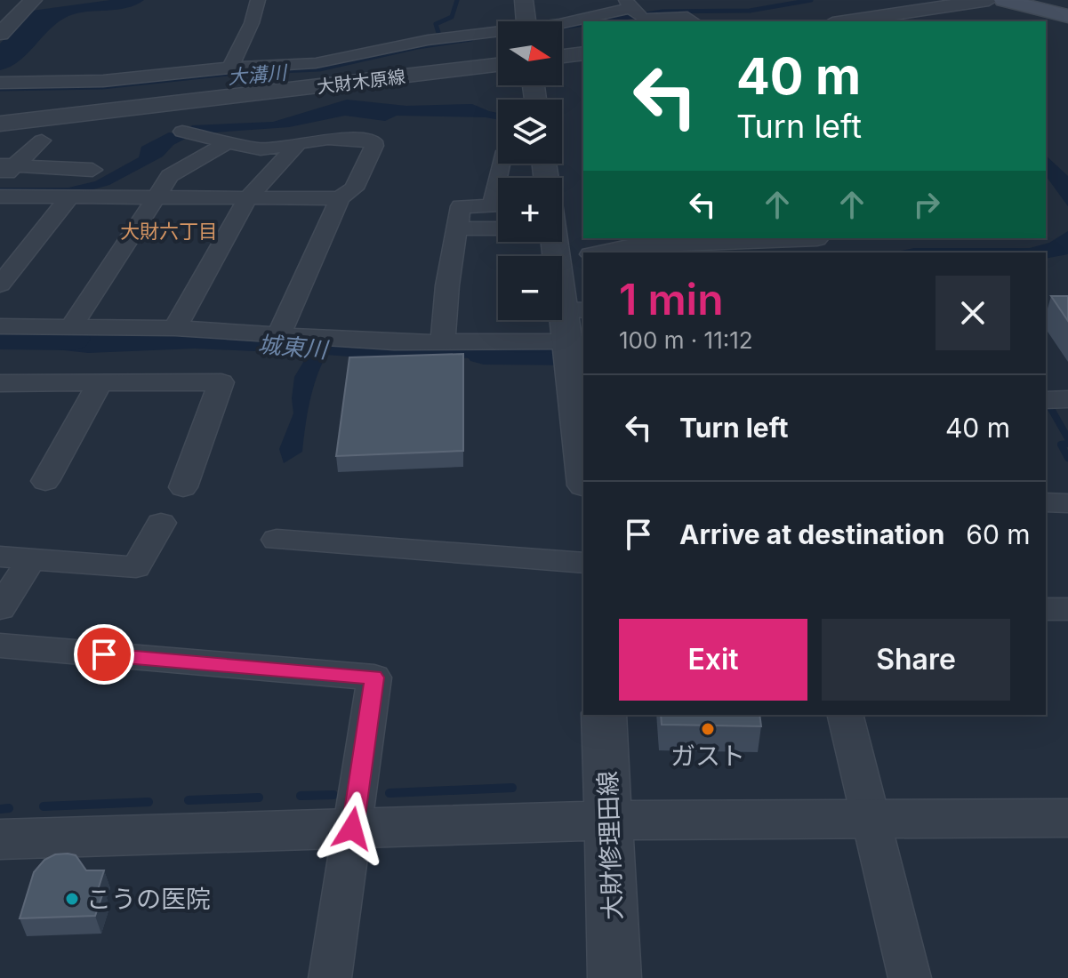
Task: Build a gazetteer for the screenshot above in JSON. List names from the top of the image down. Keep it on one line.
{"streets":{"street":["大財木原線","大財修理田線"]},"districts":["大財六丁目"],"water":["大溝川","城東川"],"places":["ガスト","こうの医院"],"north":"right","page":{"map_buttons":["+","−"],"turn":["40 m","Turn left"],"heading":["1 min","100 m · 11:12"],"list":[{"name":"Turn left","value":"40 m"},{"name":"Arrive at destination","value":"60 m"}],"buttons":["Exit","Share"]}}
